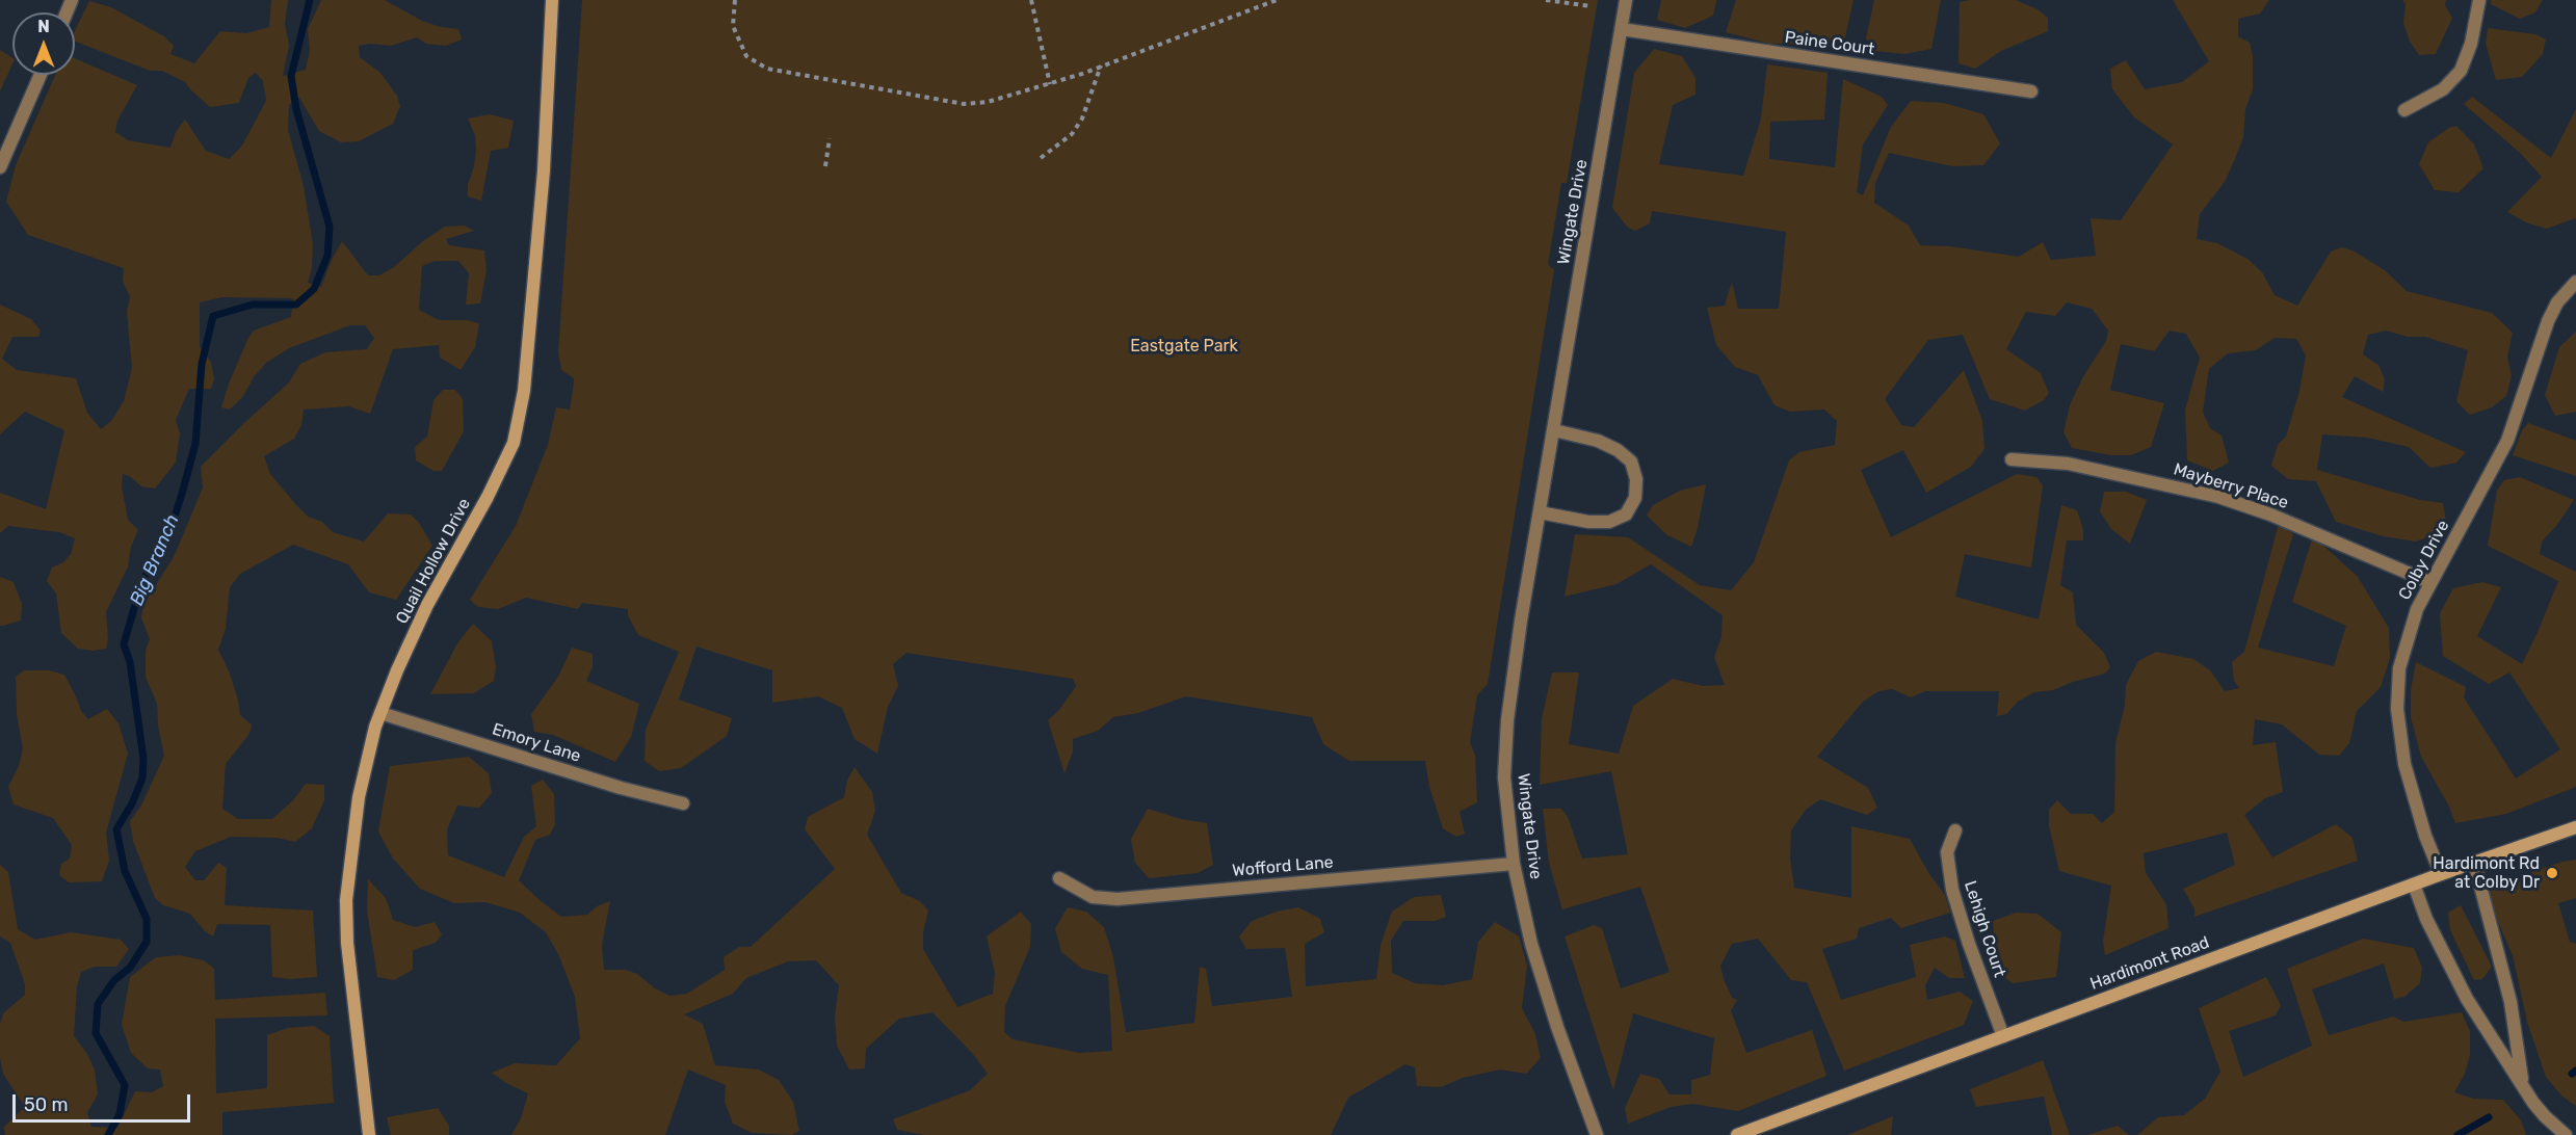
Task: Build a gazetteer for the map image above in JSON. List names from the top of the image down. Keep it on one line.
{"streets":{"street":["Paine Court","Wingate Drive","Mayberry Place","Colby Drive","Quail Hollow Drive","Emory Lane","Wofford Lane","Lehigh Court","Hardimont Road"]},"crossings":[["Paine Court","Wingate Drive"],["Wingate Drive","Wofford Lane"],["Mayberry Place","Colby Drive"],["Colby Drive","Hardimont Road"],["Quail Hollow Drive","Emory Lane"],["Lehigh Court","Hardimont Road"]],"water":["Big Branch"],"parks":["Eastgate Park"],"places":["Hardimont Rd at Colby Dr"],"scale_bar":"50 m","north":"top"}
